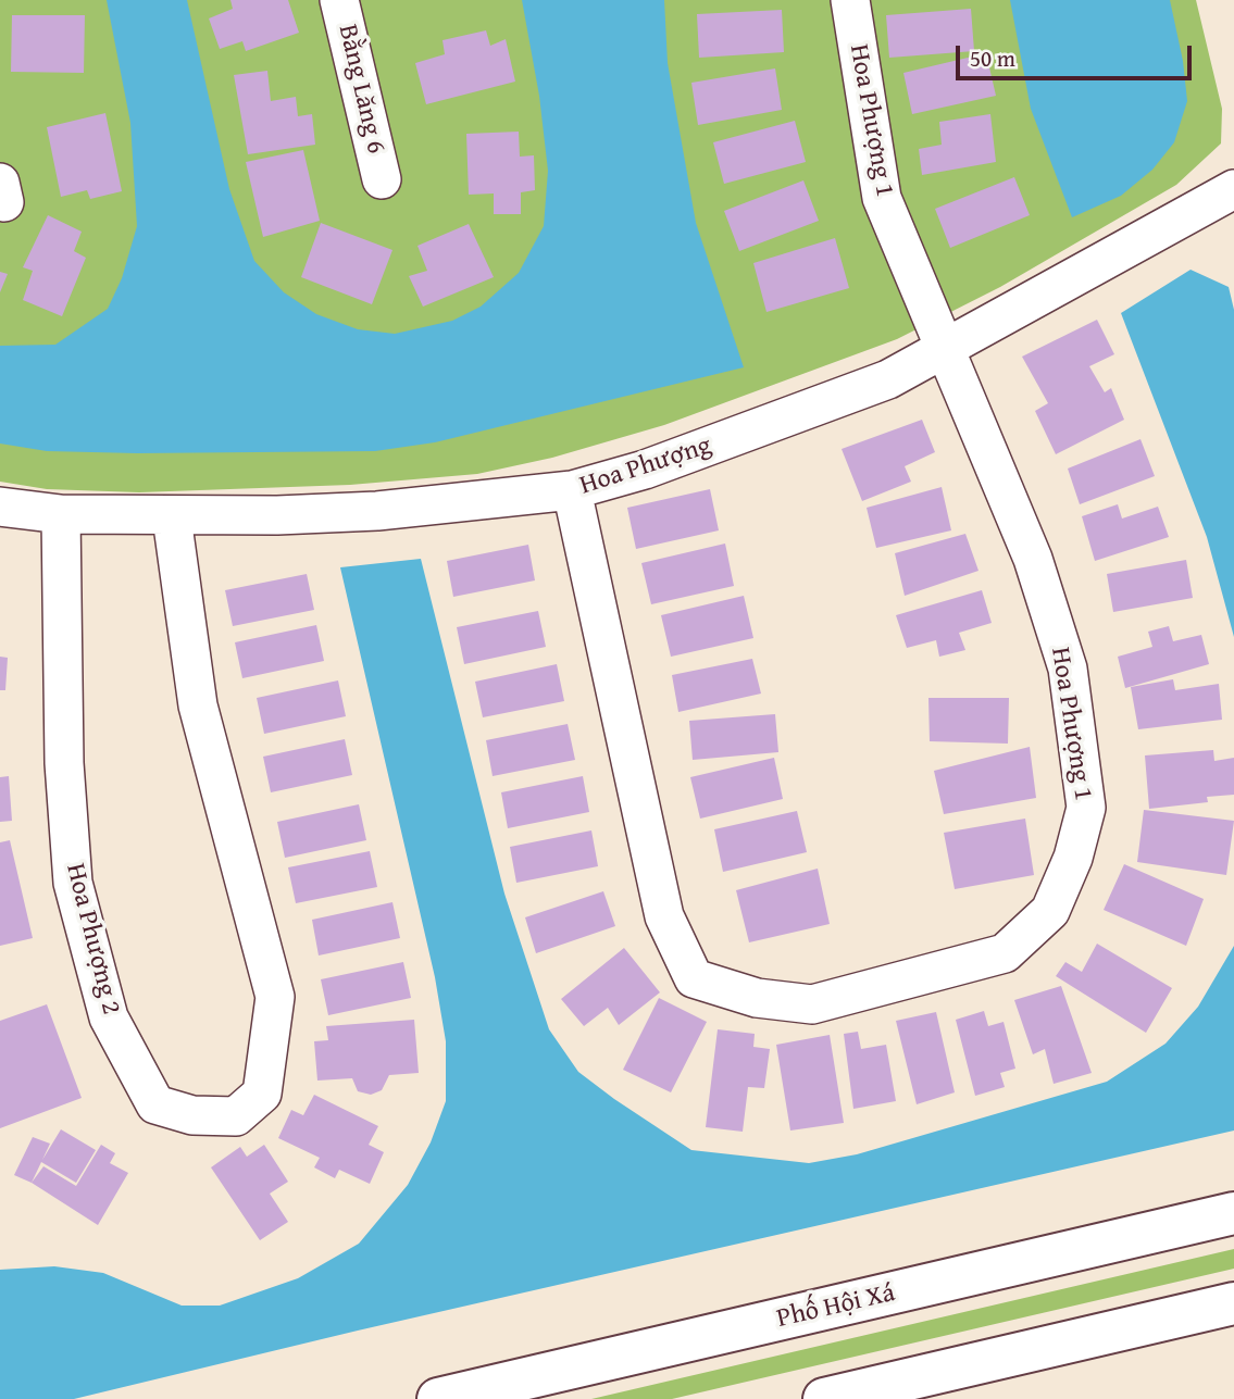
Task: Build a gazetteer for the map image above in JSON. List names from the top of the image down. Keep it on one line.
{"streets":{"main road":["Phố Hội Xá"],"street":["Bằng Lăng 6","Hoa Phượng 1","Hoa Phượng","Hoa Phượng 2"]},"crossings":[["Hoa Phượng 1","Hoa Phượng"],["Hoa Phượng","Hoa Phượng 2"]],"scale_bar":"50 m"}
